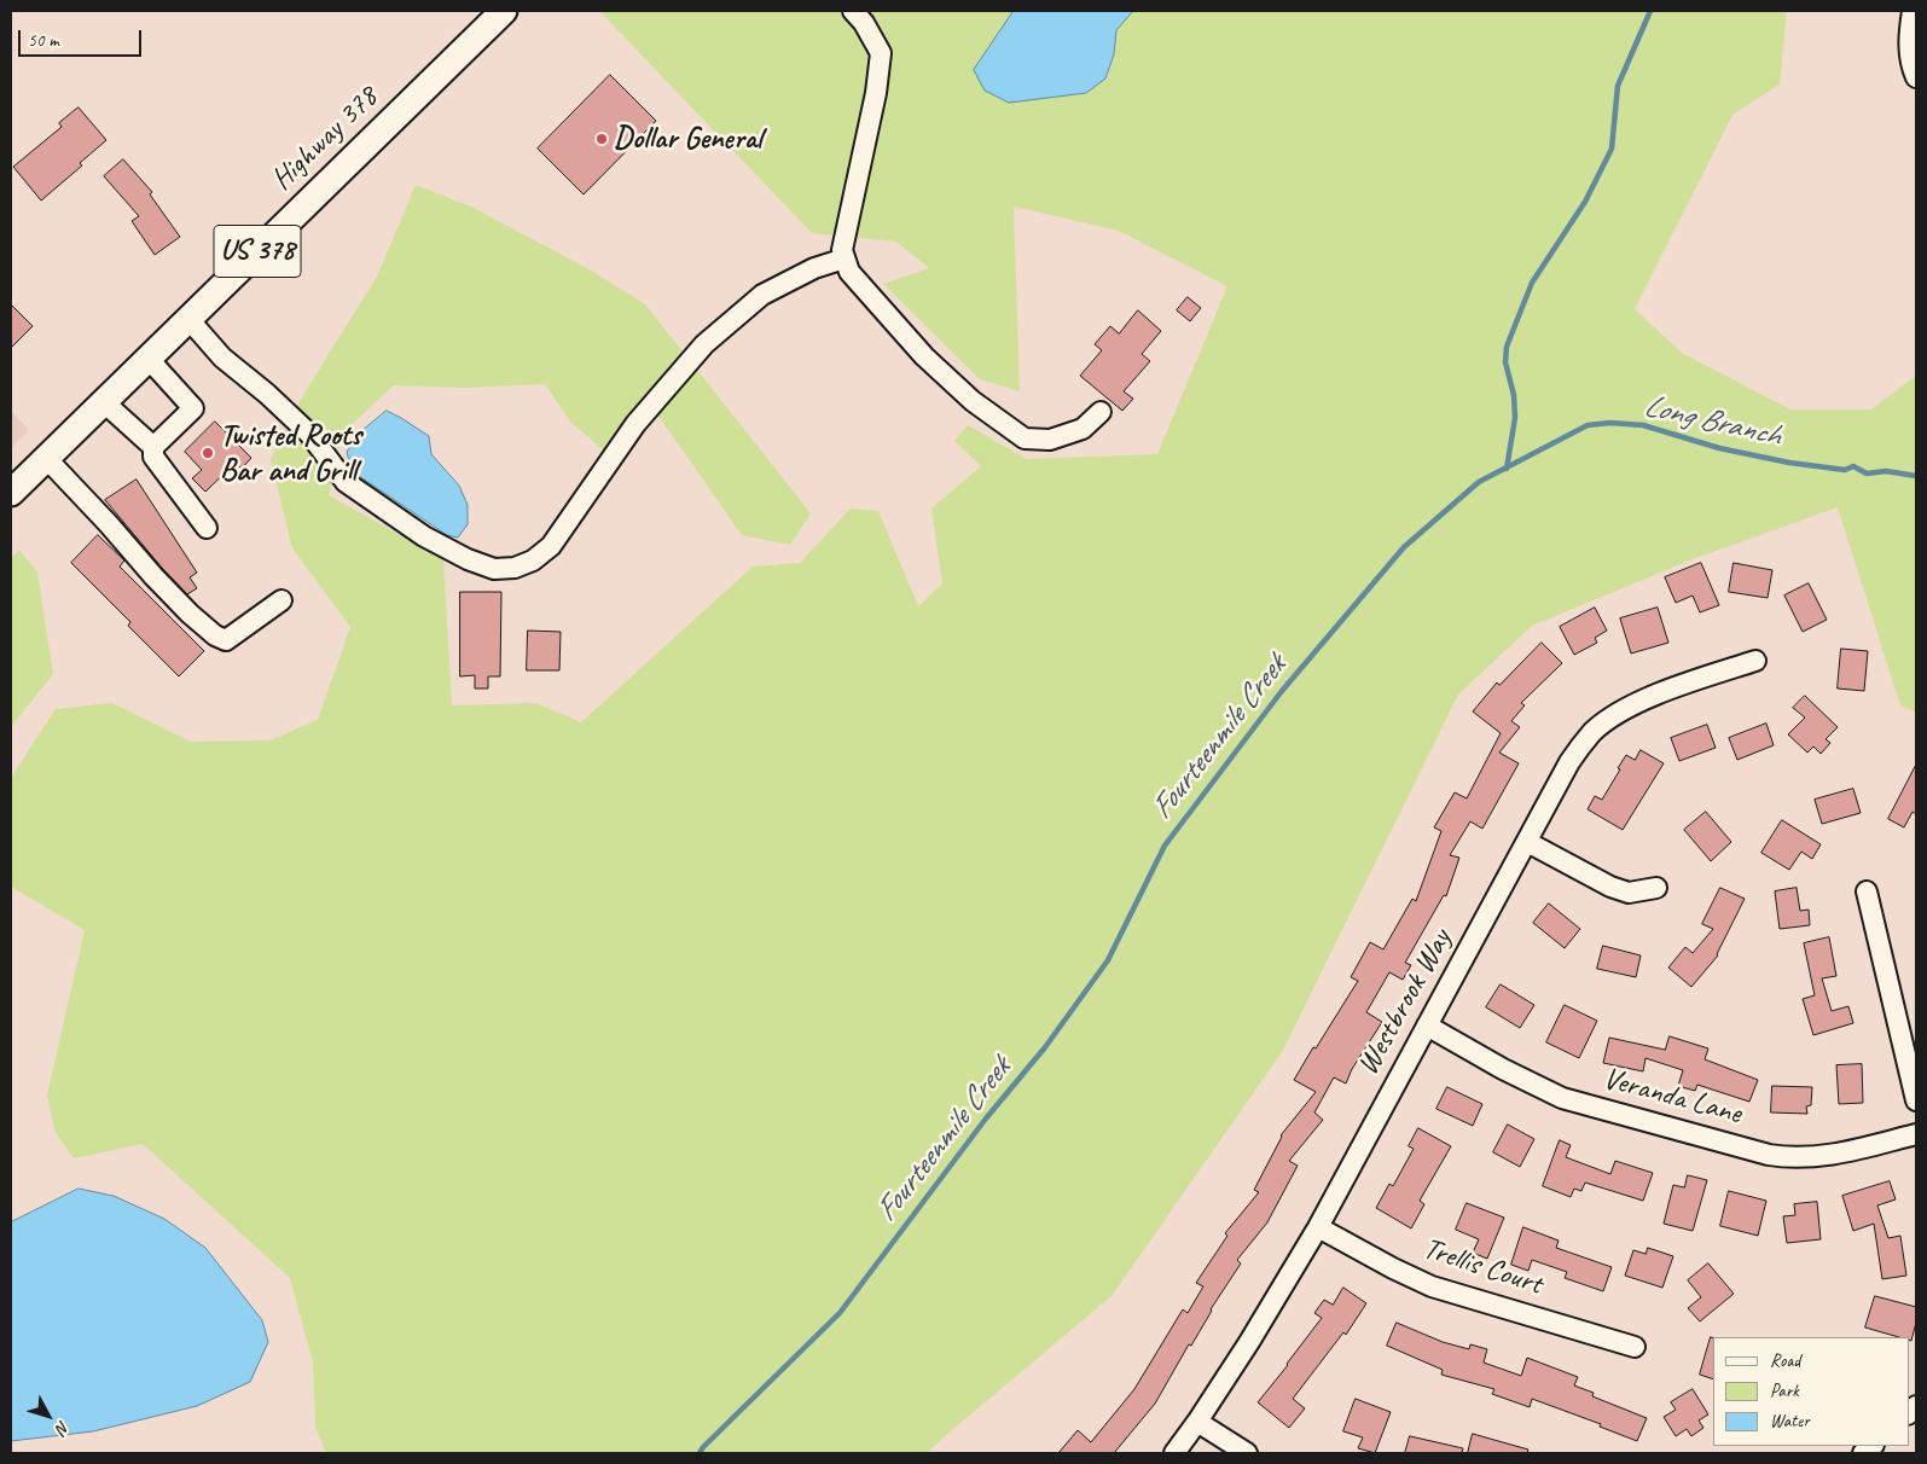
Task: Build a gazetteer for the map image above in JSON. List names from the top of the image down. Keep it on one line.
{"streets":{"main road":["Highway 378","US 378"],"street":["Westbrook Way","Veranda Lane","Trellis Court"]},"crossings":[["Westbrook Way","Veranda Lane"],["Westbrook Way","Trellis Court"]],"water":["Long Branch","Fourteenmile Creek"],"places":["Dollar General","Twisted Roots Bar and Grill"],"legend":["Road","Park","Water"],"scale_bar":"50 m","north":"bottom right"}
